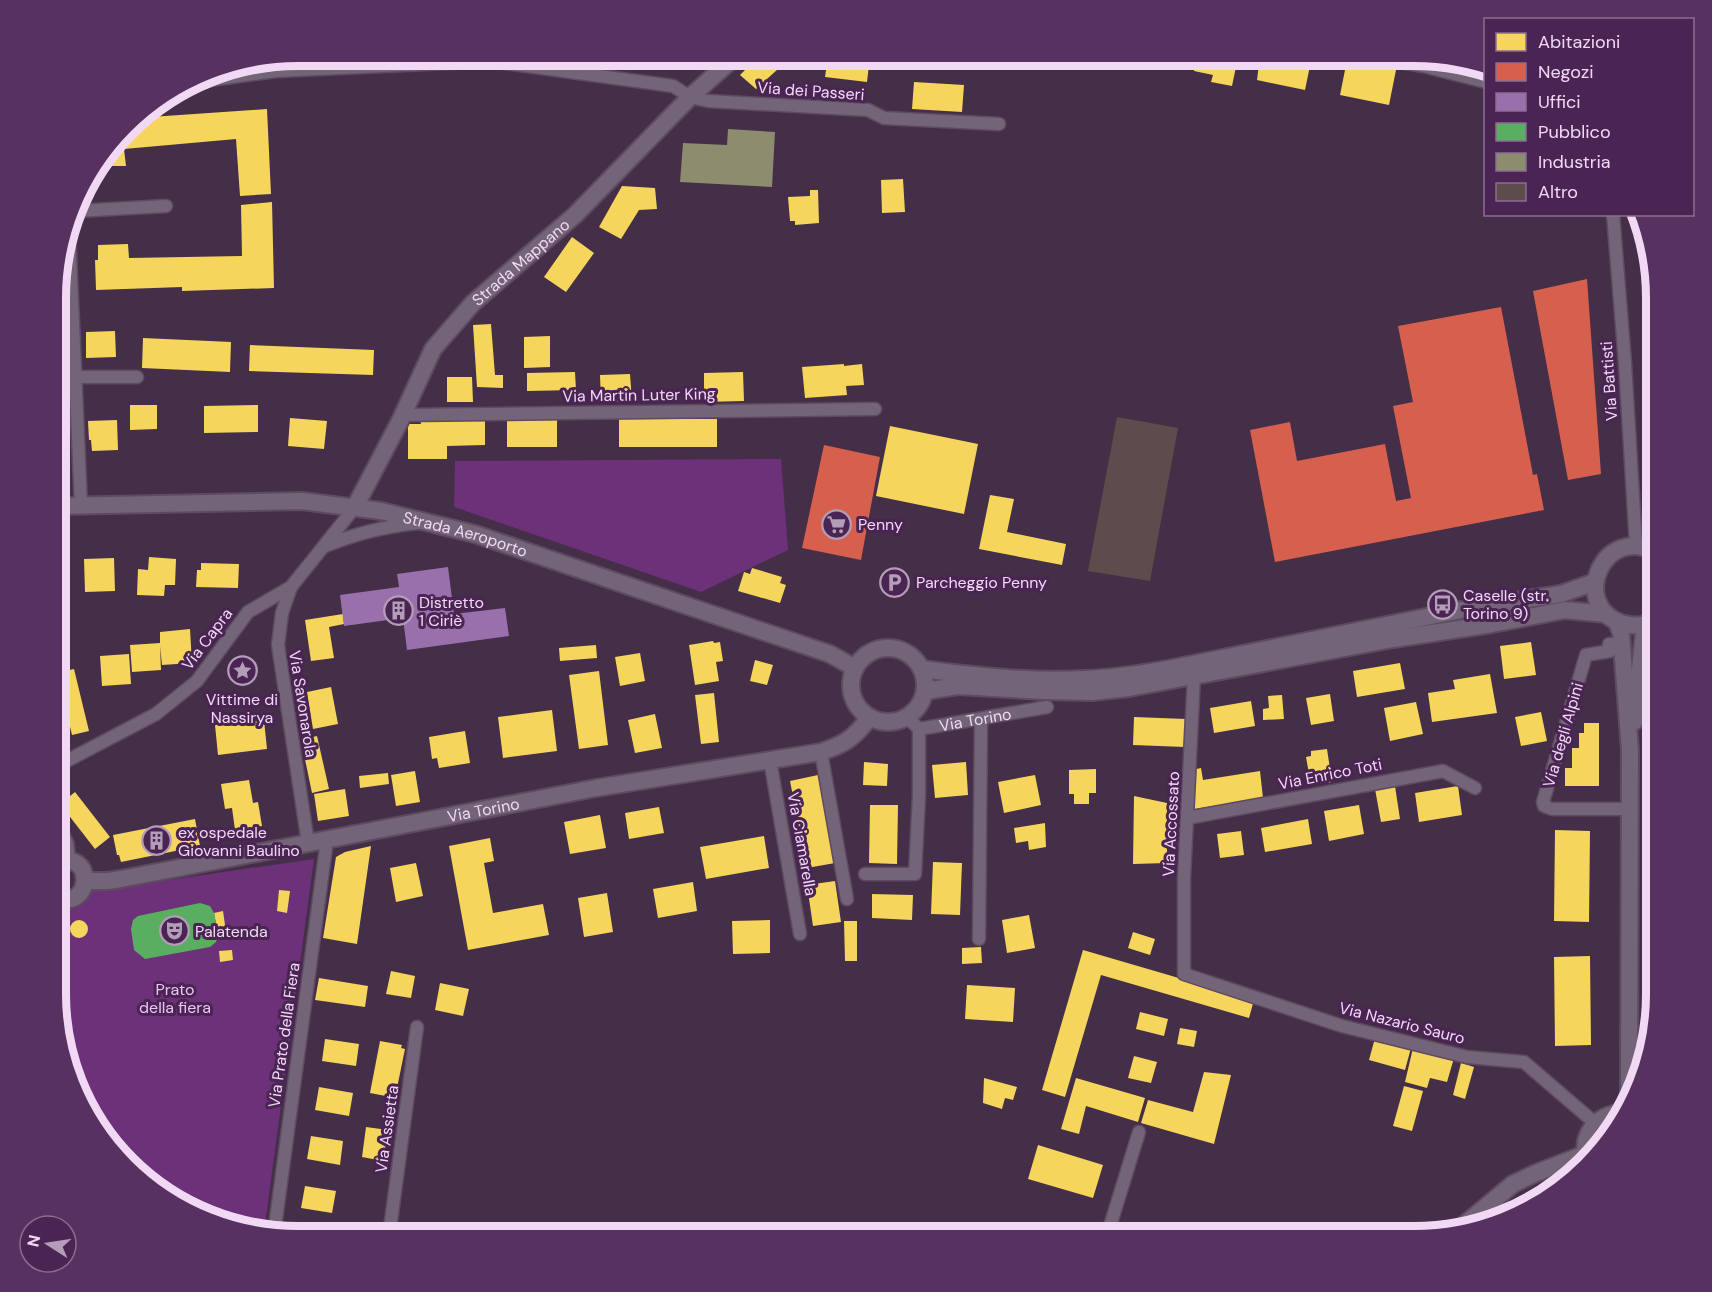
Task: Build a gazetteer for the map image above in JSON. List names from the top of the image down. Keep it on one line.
{"streets":{"main road":["Strada Mappano","Strada Aeroporto","Via Torino"],"street":["Via dei Passeri","Via Battisti","Via Martin Luter King","Via Capra","Via Savonarola","Via degli Alpini","Via Enrico Toti","Via Accossato","Via Ciamarella","Via Nazario Sauro","Via Prato della Fiera","Via Assietta"]},"crossings":[["Via dei Passeri","Strada Mappano"],["Strada Mappano","Via Martin Luter King"],["Strada Mappano","Strada Aeroporto"],["Strada Mappano","Via Savonarola"],["Strada Aeroporto","Via Savonarola"],["Strada Aeroporto","Via Torino"],["Via Capra","Via Savonarola"],["Via Savonarola","Via Torino"],["Via Torino","Via Ciamarella"],["Via Torino","Via Prato della Fiera"],["Via Enrico Toti","Via Accossato"],["Via Accossato","Via Nazario Sauro"]],"parks":["Prato della fiera"],"places":{"supermarket":["Penny"],"parking":["Parcheggio Penny"],"bus stop":["Caselle (str. Torino 9)"],"building":["Distretto 1 Ciriè","ex ospedale Giovanni Baulino"],"place":["Vittime di Nassirya"],"theatre":["Palatenda"]},"legend":["Abitazioni","Negozi","Uffici","Pubblico","Industria","Altro"],"north":"left"}
